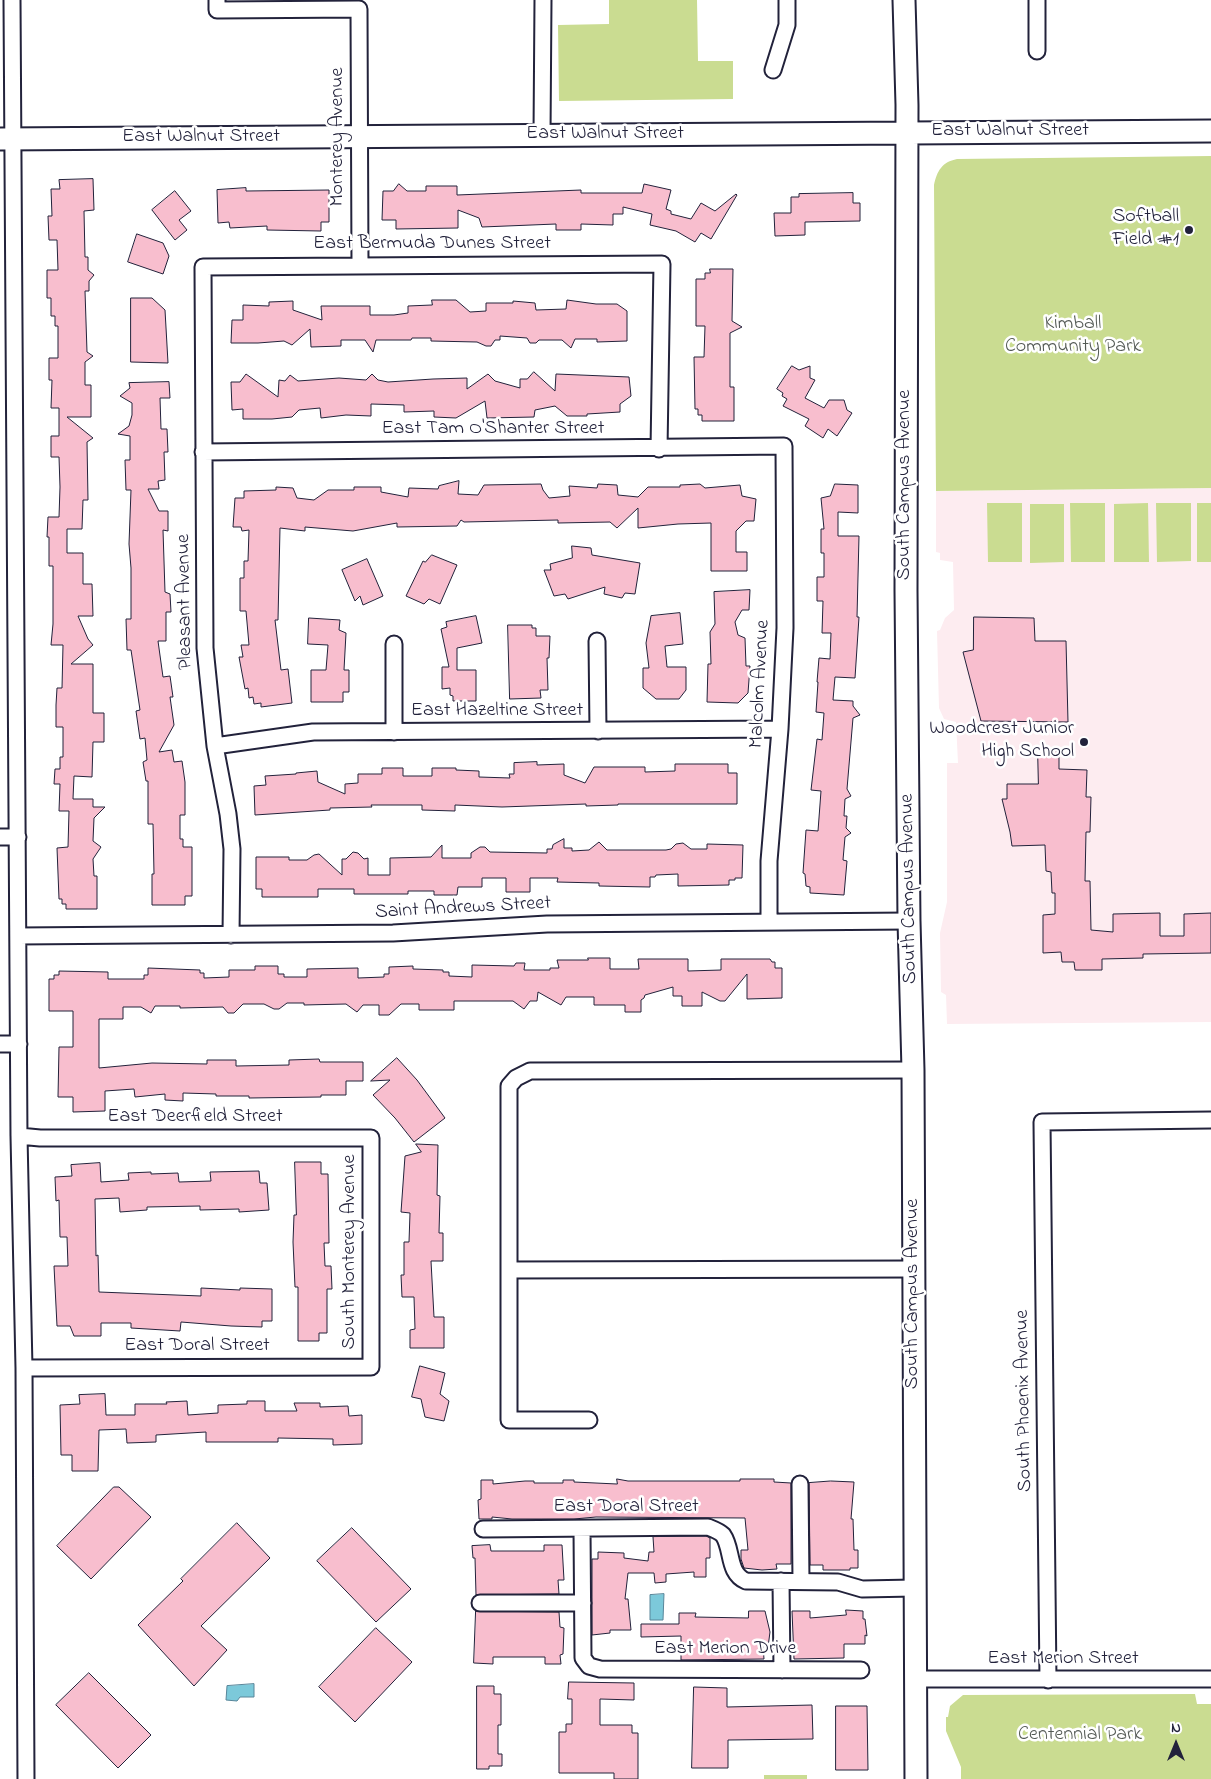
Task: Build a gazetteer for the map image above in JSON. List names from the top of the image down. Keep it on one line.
{"streets":{"street":["East Walnut Street","Monterey Avenue","East Bermuda Dunes Street","East Tam O'Shanter Street","South Campus Avenue","Pleasant Avenue","Malcolm Avenue","East Hazeltine Street","Saint Andrews Street","East Deerfield Street","South Monterey Avenue","East Doral Street","South Phoenix Avenue","East Merion Drive","East Merion Street"]},"crossings":[["East Walnut Street","Monterey Avenue"],["East Walnut Street","South Campus Avenue"],["Monterey Avenue","East Bermuda Dunes Street"],["East Bermuda Dunes Street","East Tam O'Shanter Street"],["East Bermuda Dunes Street","Pleasant Avenue"],["East Tam O'Shanter Street","Pleasant Avenue"],["East Tam O'Shanter Street","Malcolm Avenue"],["South Campus Avenue","Saint Andrews Street"],["South Campus Avenue","East Doral Street"],["South Campus Avenue","East Merion Street"],["Pleasant Avenue","East Hazeltine Street"],["Pleasant Avenue","Saint Andrews Street"],["Malcolm Avenue","East Hazeltine Street"],["Malcolm Avenue","Saint Andrews Street"],["East Deerfield Street","South Monterey Avenue"],["South Monterey Avenue","East Doral Street"],["South Phoenix Avenue","East Merion Street"]],"parks":["Kimball Community Park","Centennial Park"],"places":["Softball Field #1","Woodcrest Junior High School"],"north":"top"}
